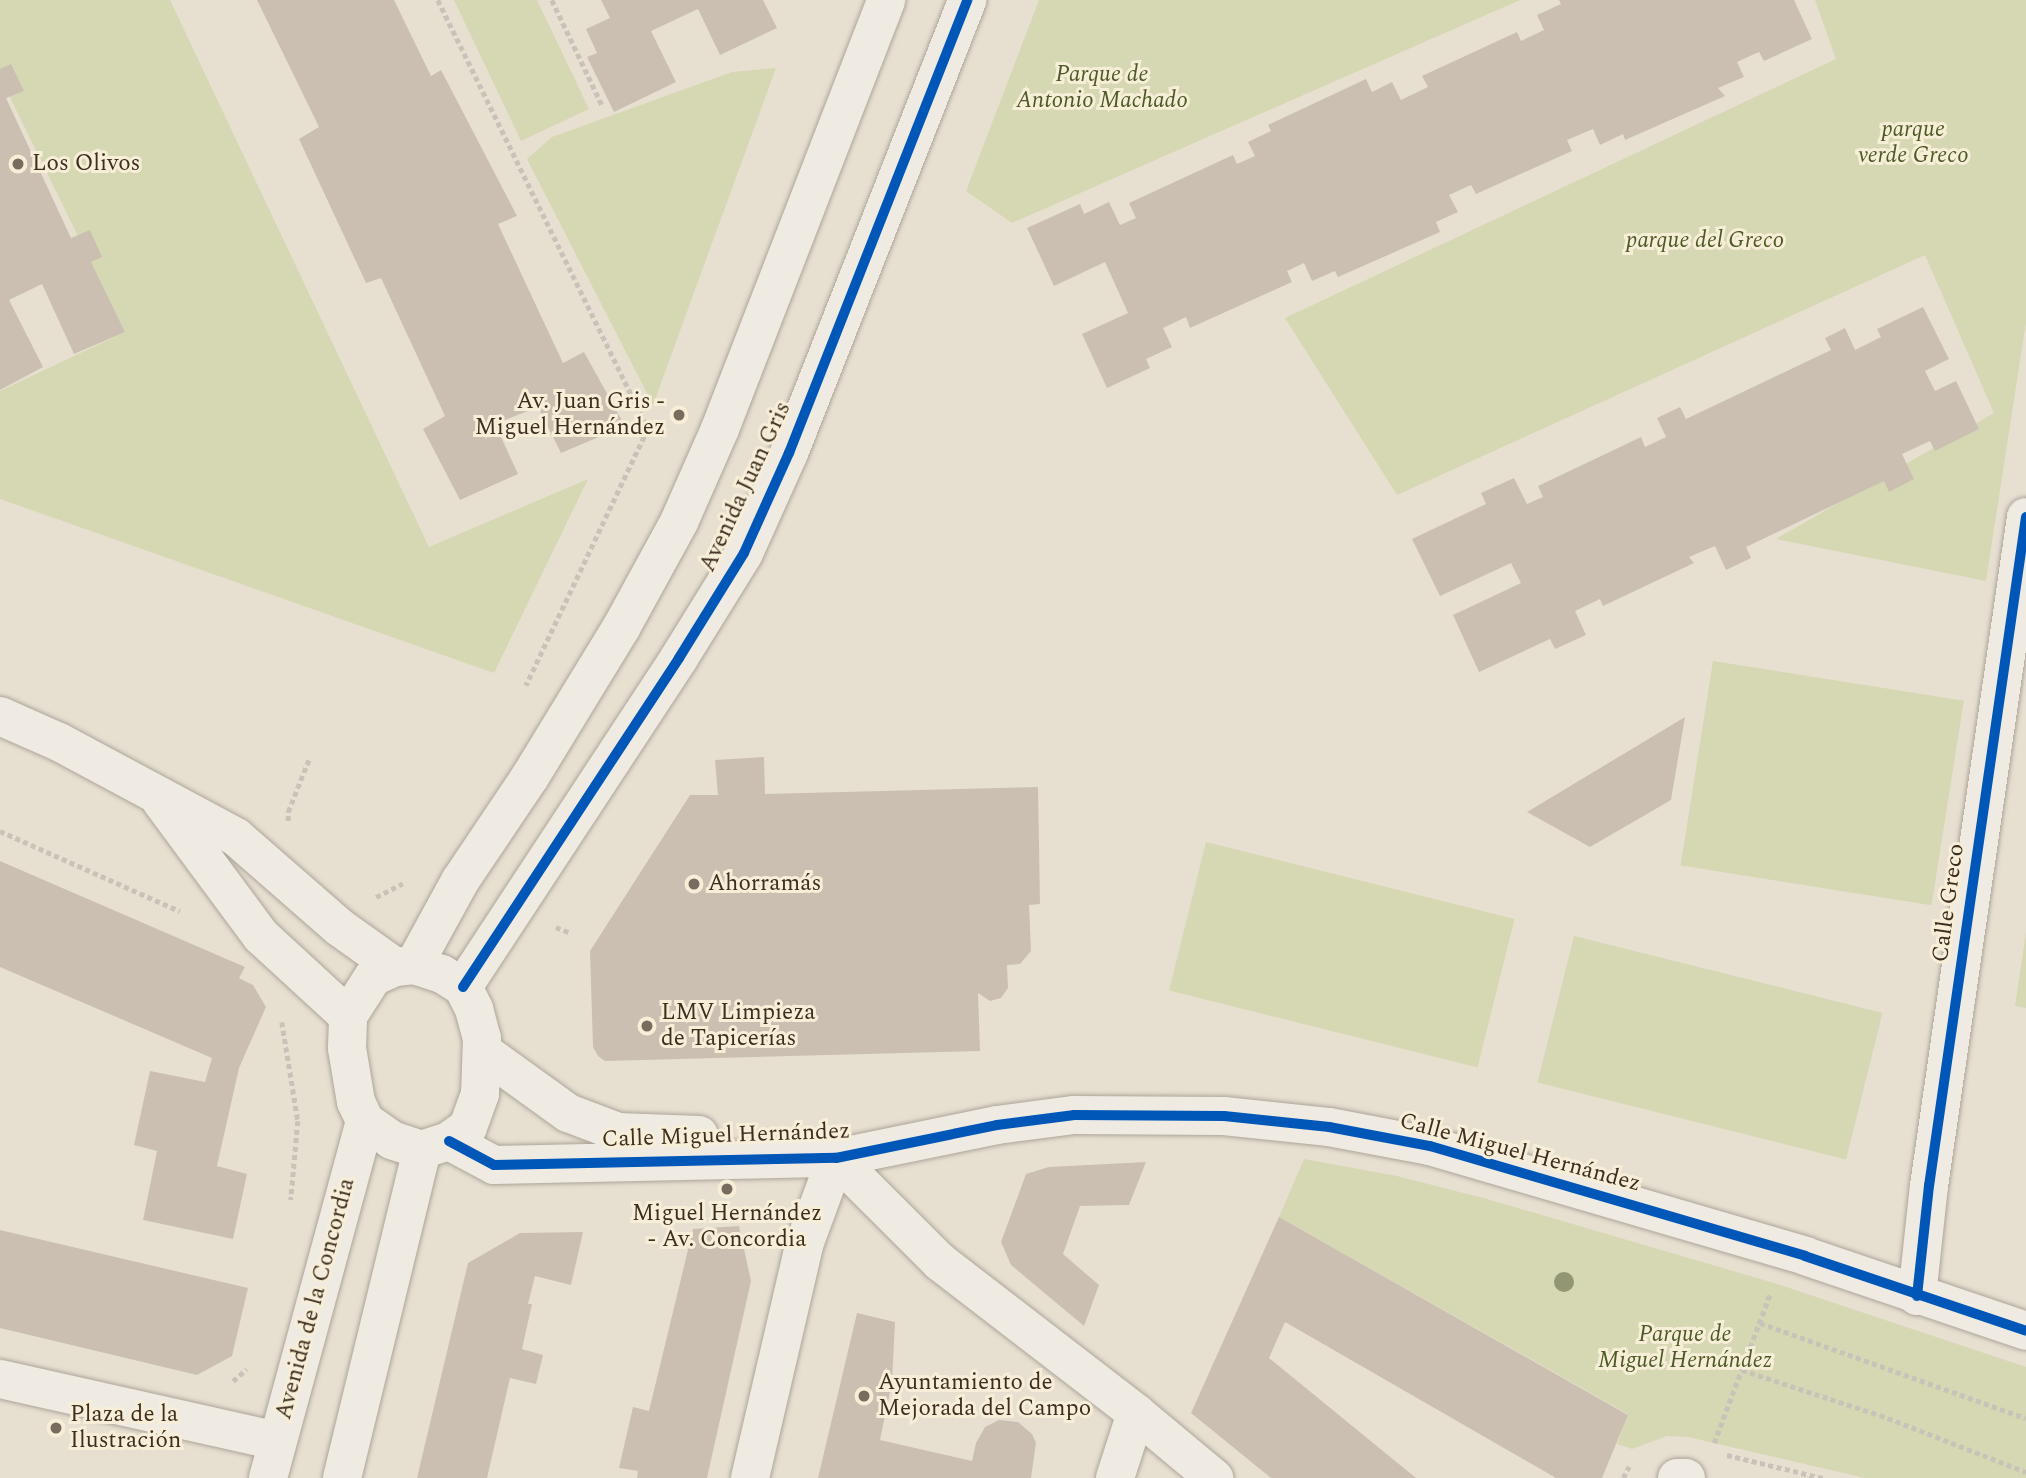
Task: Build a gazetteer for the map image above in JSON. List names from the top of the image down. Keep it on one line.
{"streets":{"street":["Avenida Juan Gris","Calle Greco","Calle Miguel Hernández","Avenida de la Concordia"]},"crossings":[["Avenida Juan Gris","Calle Miguel Hernández"],["Avenida Juan Gris","Avenida de la Concordia"],["Calle Greco","Calle Miguel Hernández"],["Calle Miguel Hernández","Avenida de la Concordia"]],"parks":["Parque de Antonio Machado","parque verde Greco","parque del Greco","Parque de Miguel Hernández"],"places":["Los Olivos","Av. Juan Gris - Miguel Hernández","Ahorramás","LMV Limpieza de Tapicerías","Miguel Hernández - Av. Concordia","Ayuntamiento de Mejorada del Campo","Plaza de la Ilustración"]}
